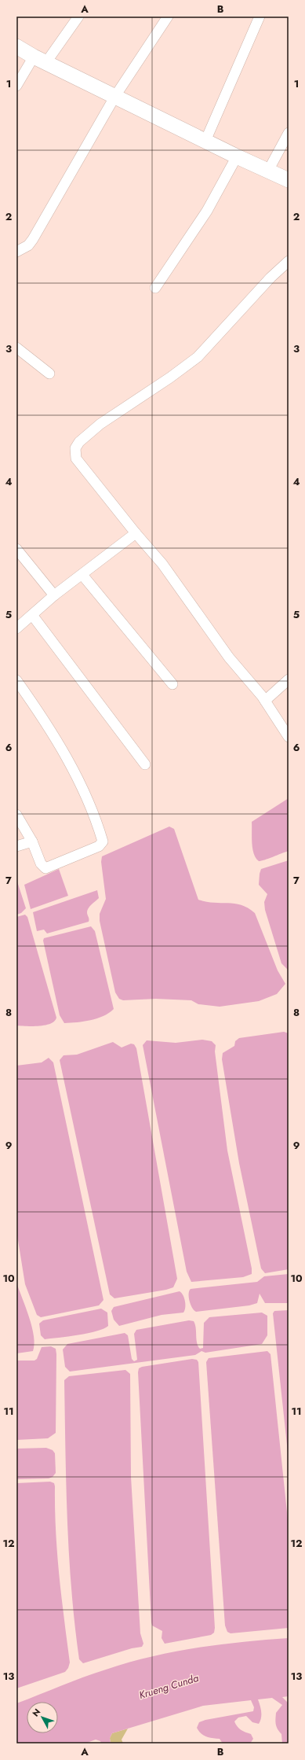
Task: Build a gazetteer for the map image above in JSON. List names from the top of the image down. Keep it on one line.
{"water":["Krueng Cunda"],"north":"top left","grid":{"columns":["A","B"],"rows":["1","2","3","4","5","6","7","8","9","10","11","12","13"]}}
